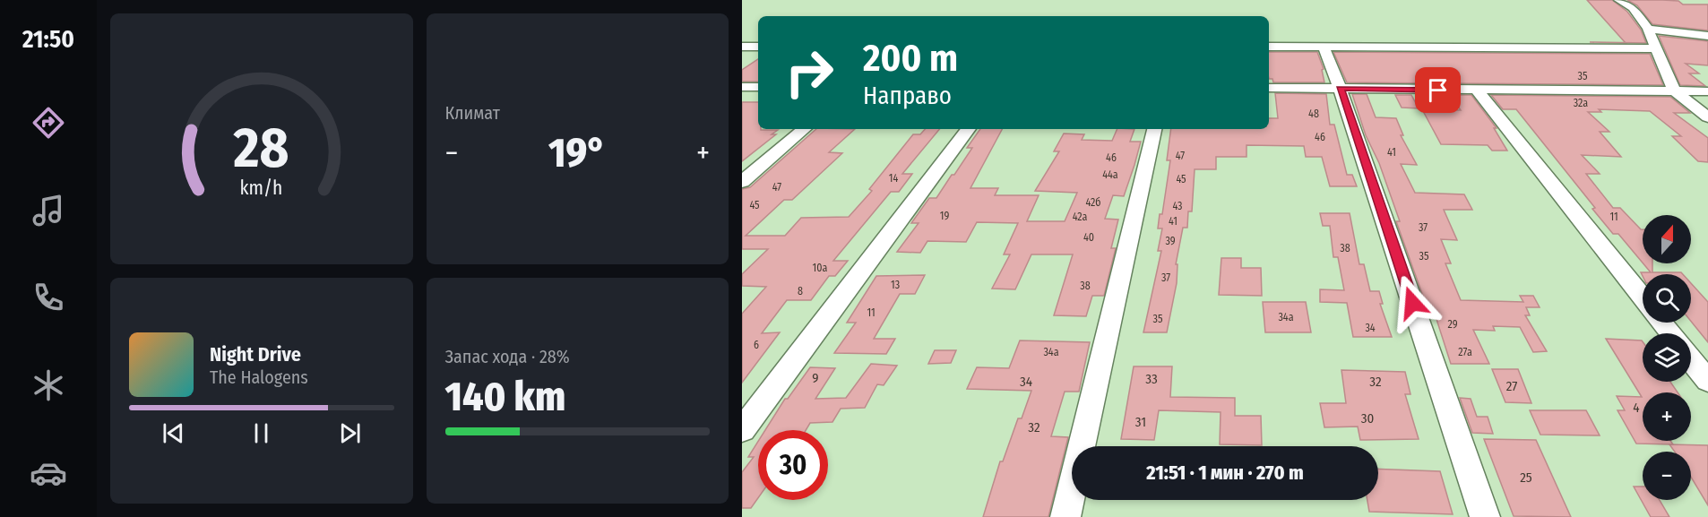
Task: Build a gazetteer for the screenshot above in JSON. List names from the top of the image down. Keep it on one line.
{"house_numbers":["35","32а","48","46","41","47","46","44а","14","45","47","42б","45","43","19","42а","11","41","37","40","39","38","35","10а","37","13","38","8","11","34а","35","29","34","6","34а","27а","9","33","34","32","27","4","30","31","32","25"],"north":"top","page":{"tabs":"21:50","tile":["Климат",["Запас хода · 28%","140 km"]],"turn":["200 m","Направо"],"heat":["−","19°","+"],"map_buttons":["+","−"],"song":["Night Drive","The Halogens"],"limit":"30","trip":"21:51 · 1 мин · 270 m","gauge":["28","km/h"]}}
